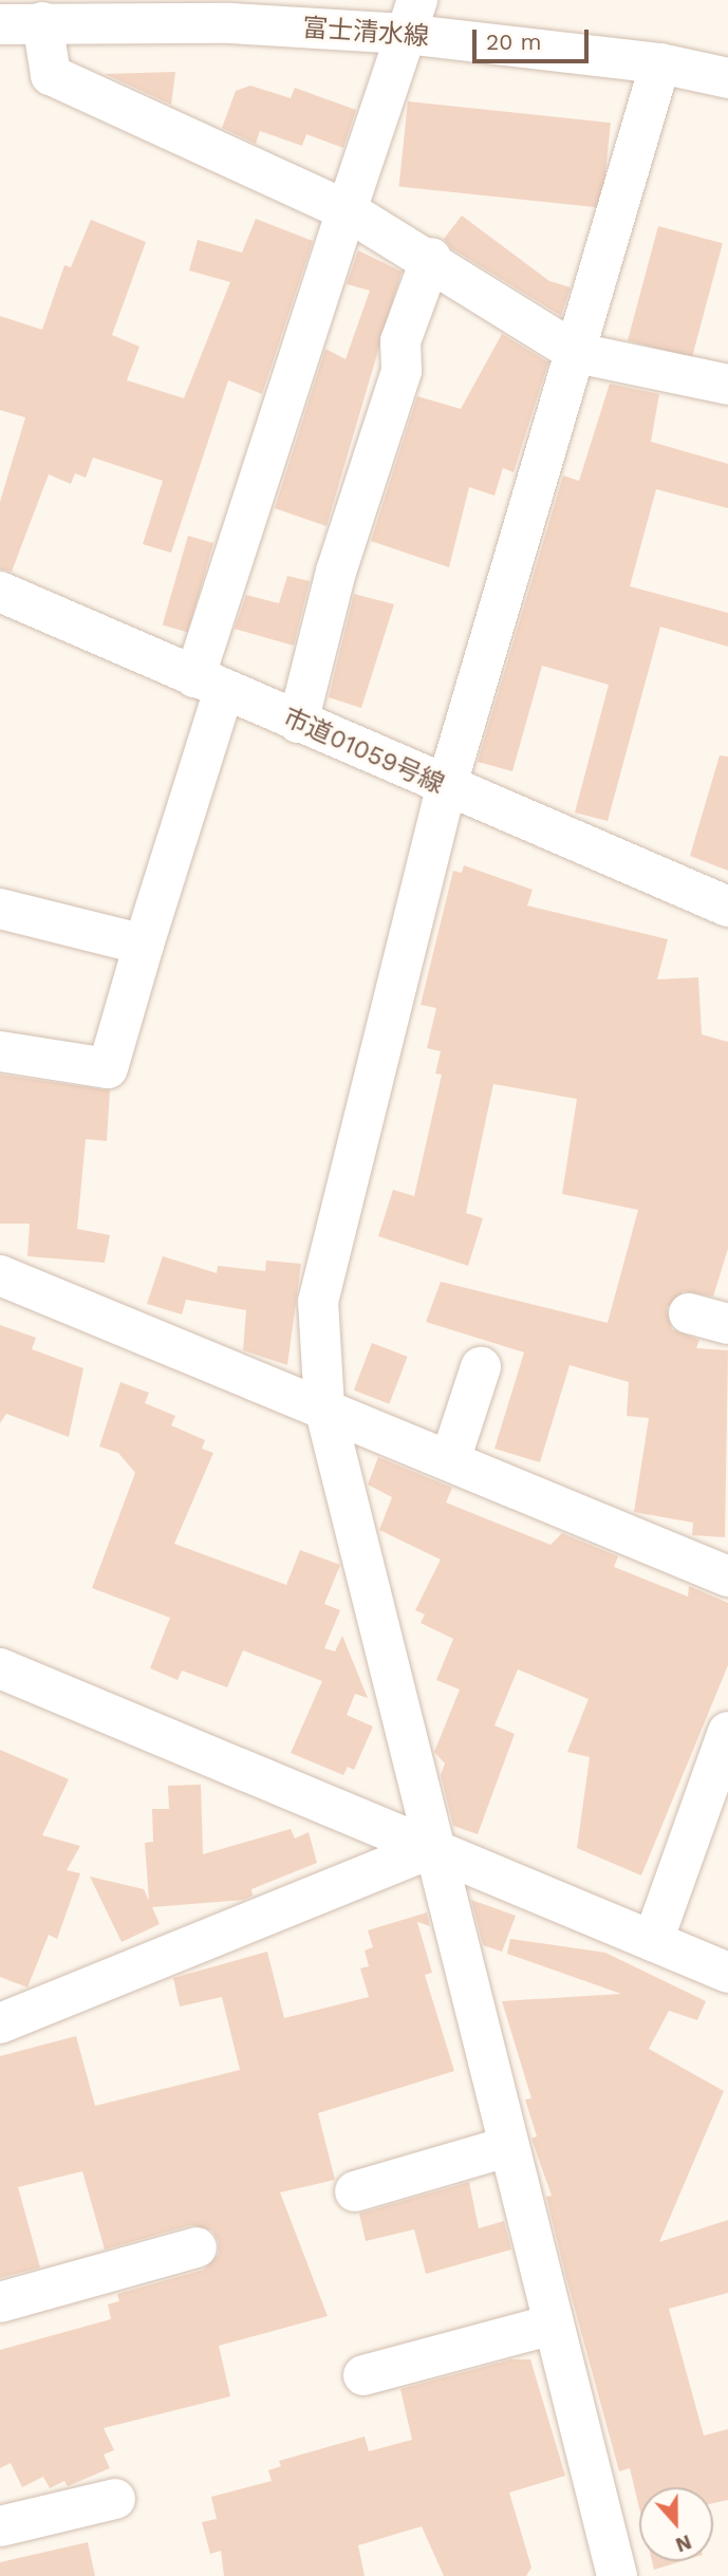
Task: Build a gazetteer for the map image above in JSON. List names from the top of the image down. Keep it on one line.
{"streets":{"street":["富士清水線","市道01059号線"]},"scale_bar":"20 m","north":"bottom"}
